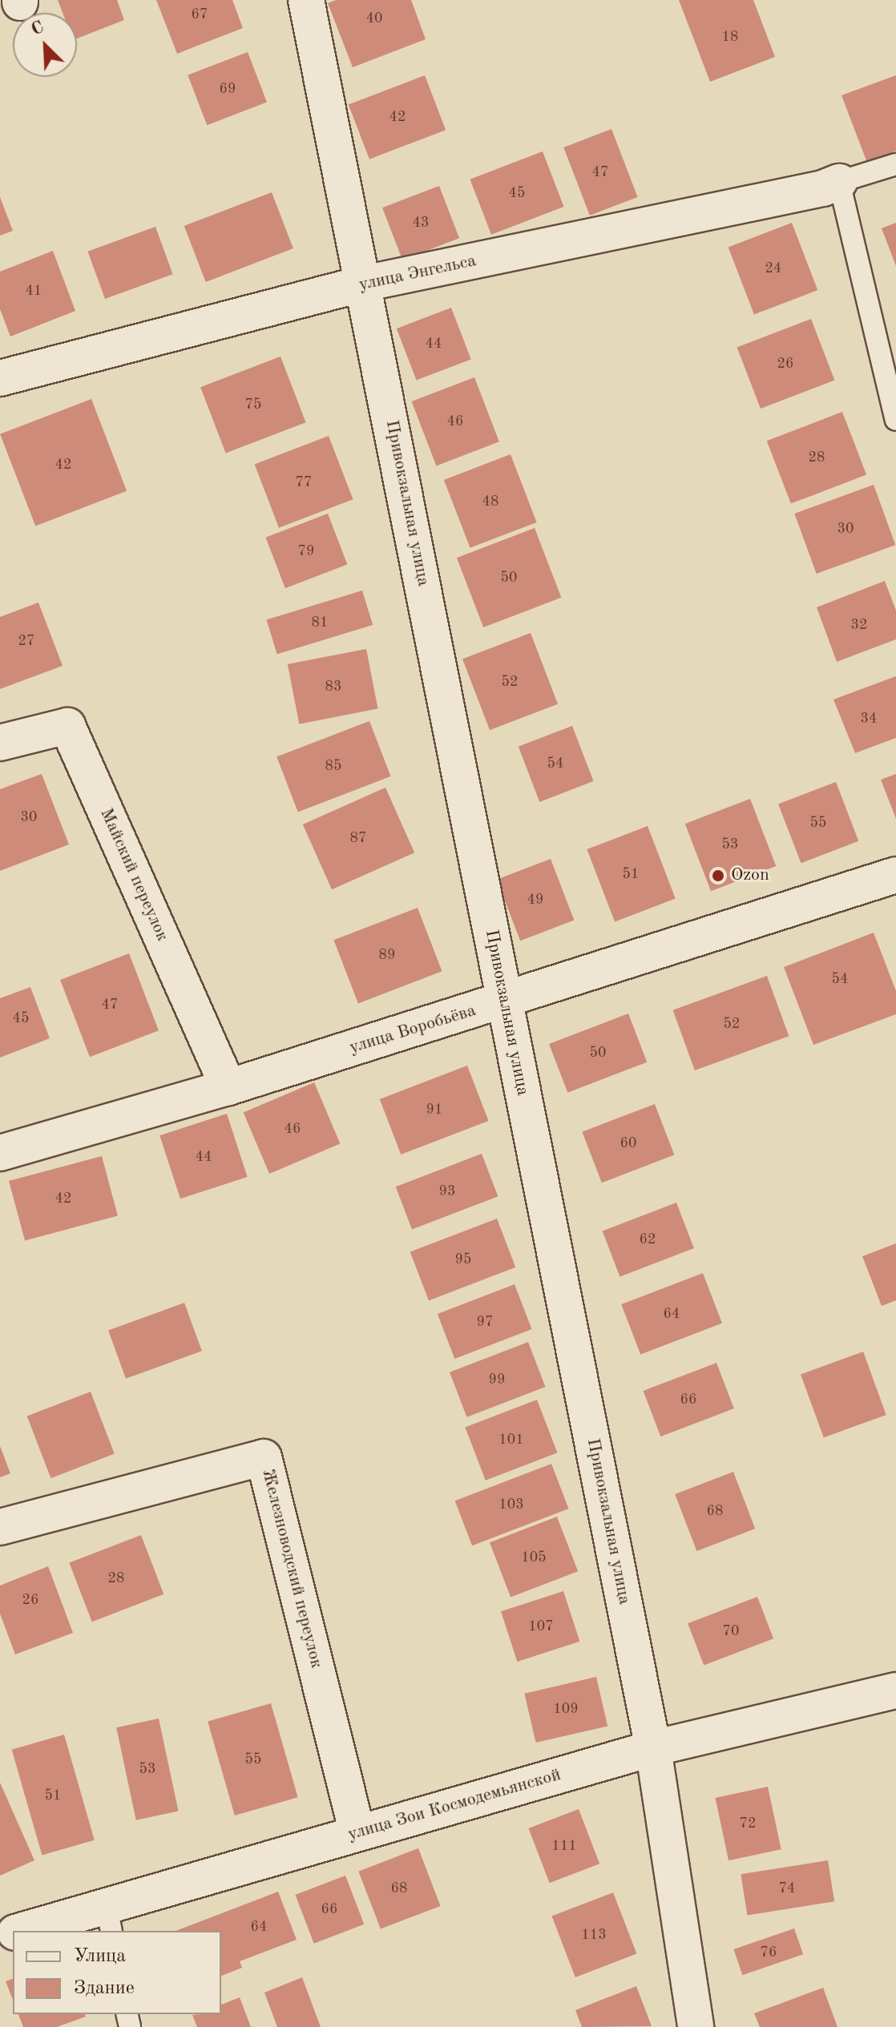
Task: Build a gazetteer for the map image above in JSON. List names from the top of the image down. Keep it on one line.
{"streets":{"street":["улица Энгельса","Привокзальная улица","Майский переулок","улица Воробьёва","Железноводский переулок","улица Зои Космодемьянской"]},"crossings":[["улица Энгельса","Привокзальная улица"],["Привокзальная улица","улица Воробьёва"],["Привокзальная улица","улица Зои Космодемьянской"],["Майский переулок","улица Воробьёва"],["Железноводский переулок","улица Зои Космодемьянской"]],"places":["Ozon"],"house_numbers":["67","40","18","69","42","47","45","43","24","41","44","26","75","46","28","42","77","48","30","79","50","81","32","27","52","83","34","54","85","30","55","87","53","51","49","89","54","47","45","52","50","91","46","60","44","93","42","62","95","64","97","99","66","101","103","68","105","28","26","107","70","109","55","53","51","72","111","68","74","66","64","113","76"],"legend":["Улица","Здание"],"north":"top left"}
